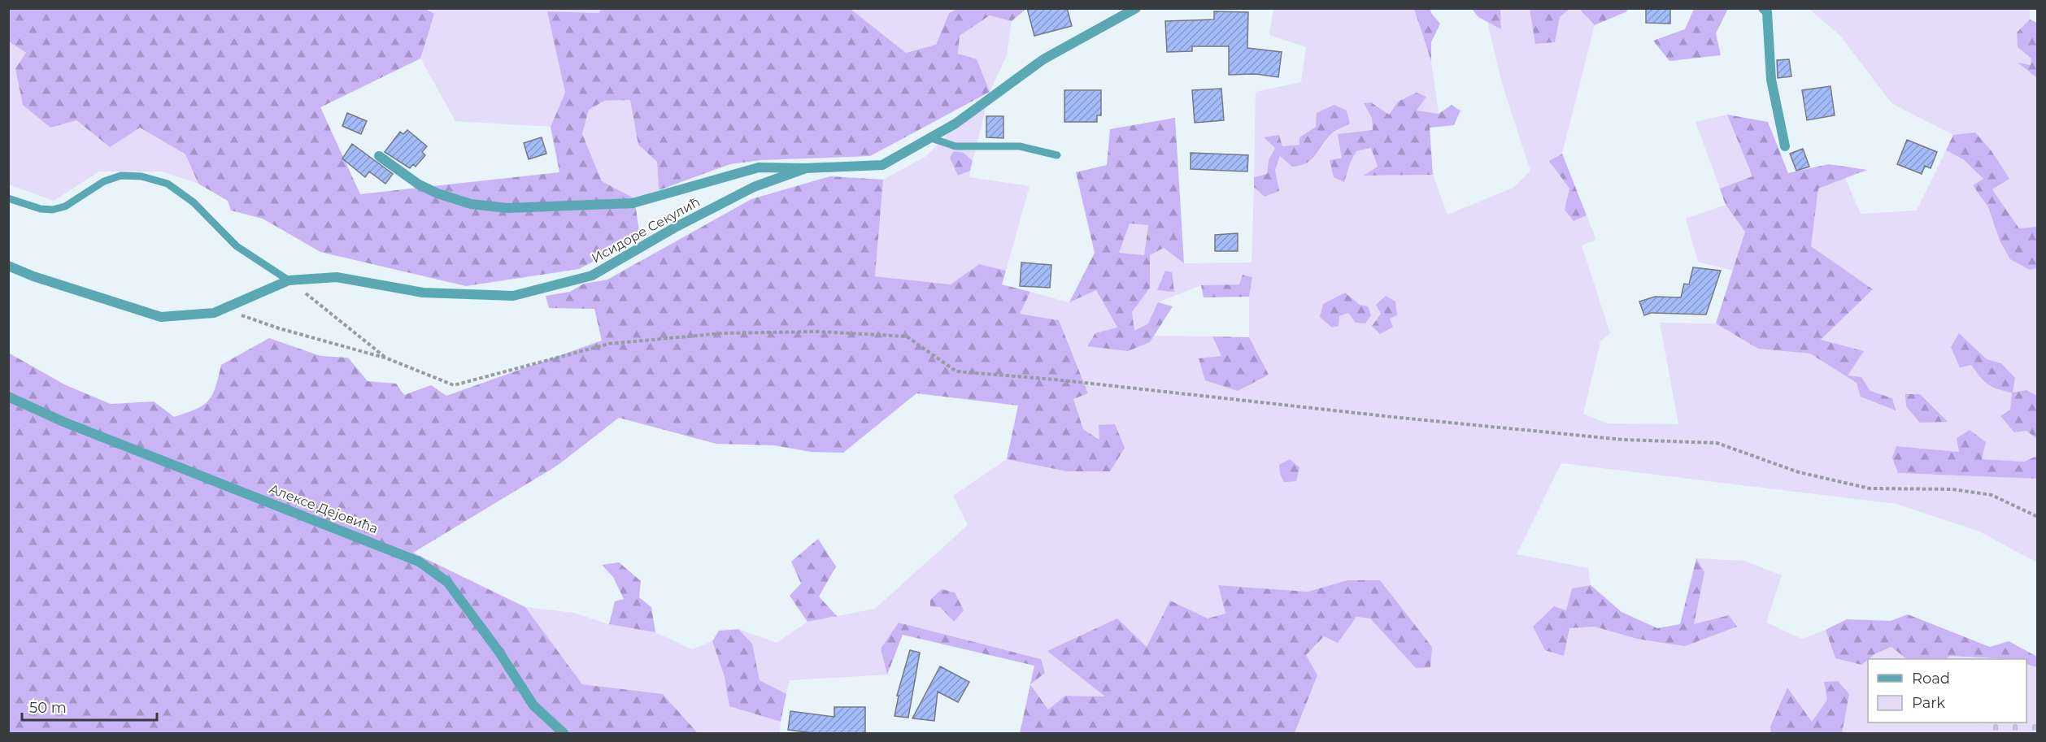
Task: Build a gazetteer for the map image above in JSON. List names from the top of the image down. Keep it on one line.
{"streets":{"street":["Исидоре Секулић","Алексе Дејовића"]},"legend":["Road","Park"],"scale_bar":"50 m"}
